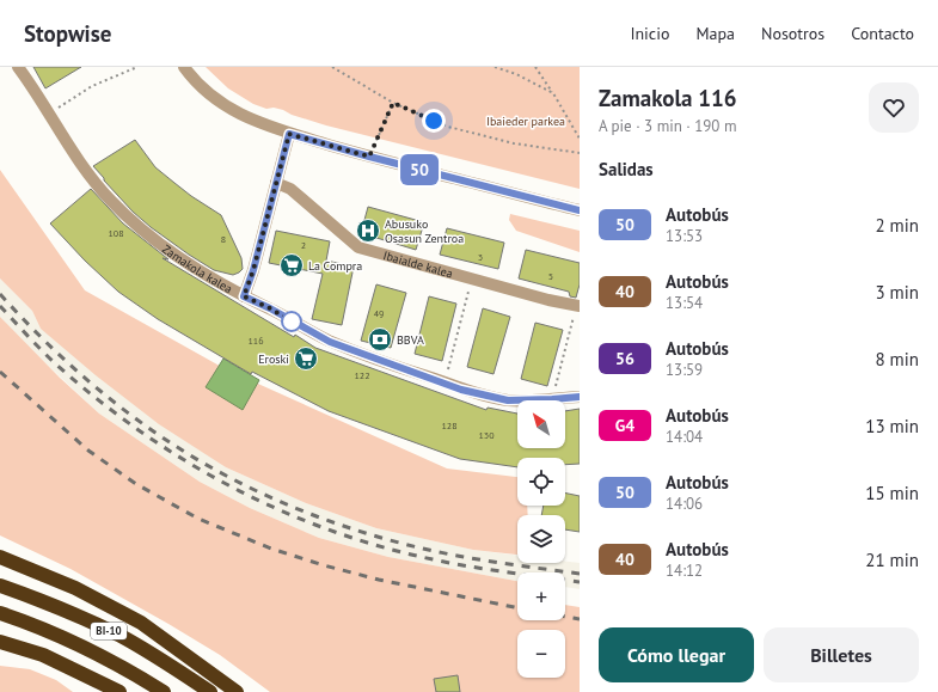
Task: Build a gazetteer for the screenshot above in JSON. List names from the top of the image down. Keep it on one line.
{"streets":{"highway":["BI-10"],"street":["Ibaialde kalea","Zamakola kalea"]},"parks":["Ibaieder parkea"],"places":{"hospital":["Abusuko Osasun Zentroa"],"supermarket":["La Compra","Eroski"],"bank":["BBVA"]},"lines":["bus line 50"],"house_numbers":["108","8","2","3","5","49","116","122","128","130"],"north":"top left","page":{"header":"Stopwise","nav":["Inicio","Mapa","Nosotros","Contacto"],"on_map":"50","heading":[["Zamakola 116","A pie · 3 min · 190 m"],"Salidas"],"list":[{"mark":"50","name":"Autobús","note":"13:53","value":"2 min"},{"mark":"40","name":"Autobús","note":"13:54","value":"3 min"},{"mark":"56","name":"Autobús","note":"13:59","value":"8 min"},{"mark":"G4","name":"Autobús","note":"14:04","value":"13 min"},{"mark":"50","name":"Autobús","note":"14:06","value":"15 min"},{"mark":"40","name":"Autobús","note":"14:12","value":"21 min"}],"map_buttons":["+","−"],"buttons":["Cómo llegar","Billetes"]}}
